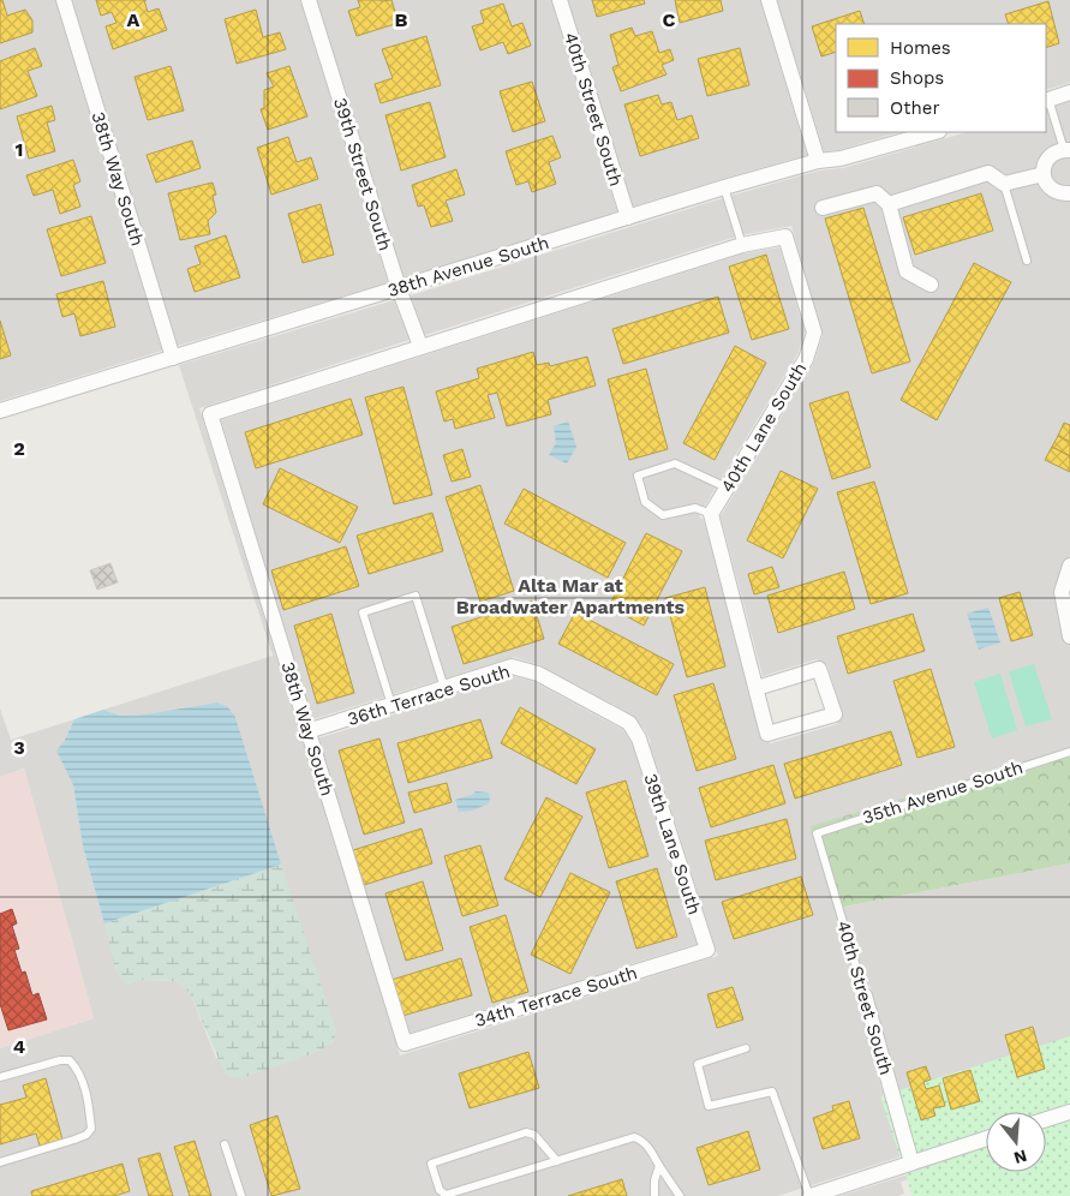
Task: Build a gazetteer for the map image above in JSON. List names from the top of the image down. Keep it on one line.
{"streets":{"street":["40th Street South","39th Street South","38th Way South","38th Avenue South","40th Lane South","36th Terrace South","39th Lane South","34th Terrace South"],"lane":["35th Avenue South"]},"crossings":[["40th Street South","38th Avenue South"],["40th Street South","35th Avenue South"],["39th Street South","38th Way South"],["39th Street South","38th Avenue South"],["38th Way South","38th Avenue South"],["38th Way South","36th Terrace South"],["38th Way South","34th Terrace South"],["36th Terrace South","39th Lane South"],["39th Lane South","34th Terrace South"]],"districts":["Alta Mar at Broadwater Apartments"],"legend":["Homes","Shops","Other"],"north":"bottom","grid":{"columns":["A","B","C"],"rows":["1","2","3","4"]}}
